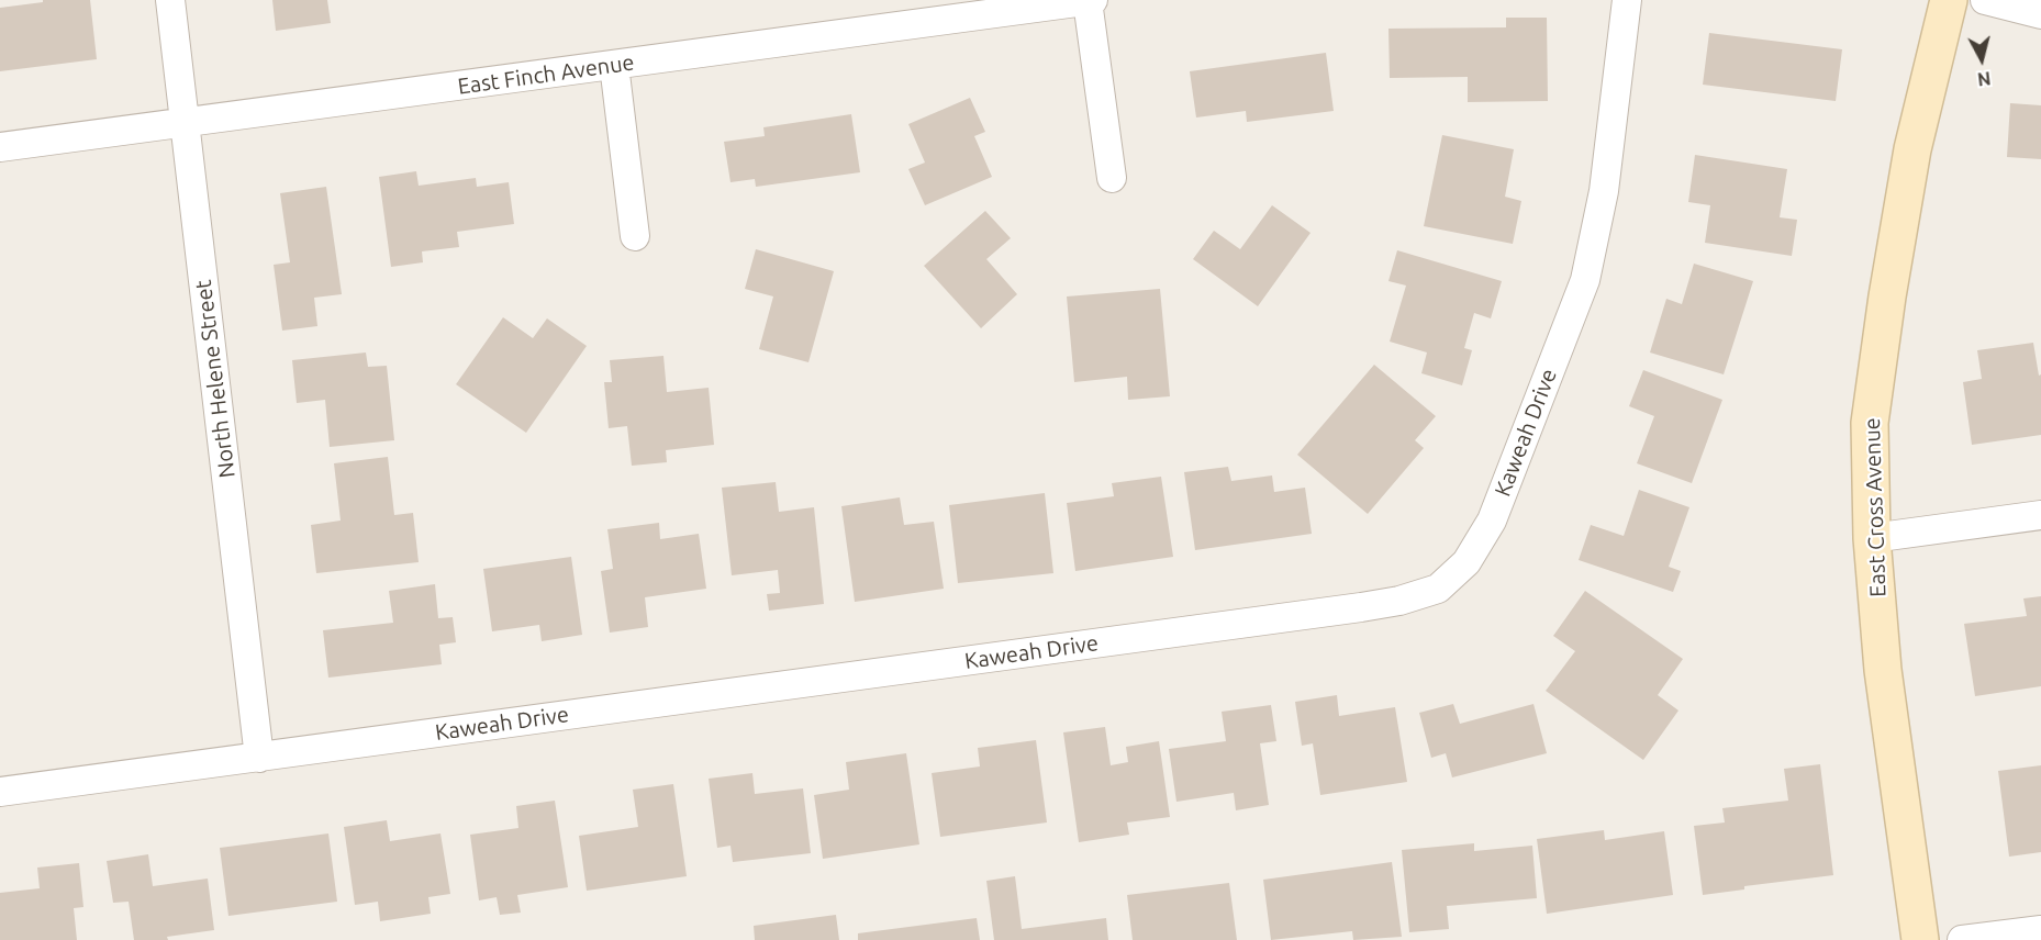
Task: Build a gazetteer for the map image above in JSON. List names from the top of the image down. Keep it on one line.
{"streets":{"street":["East Finch Avenue","North Helene Street","Kaweah Drive","East Cross Avenue"]},"crossings":[["East Finch Avenue","North Helene Street"],["North Helene Street","Kaweah Drive"]],"north":"bottom"}
